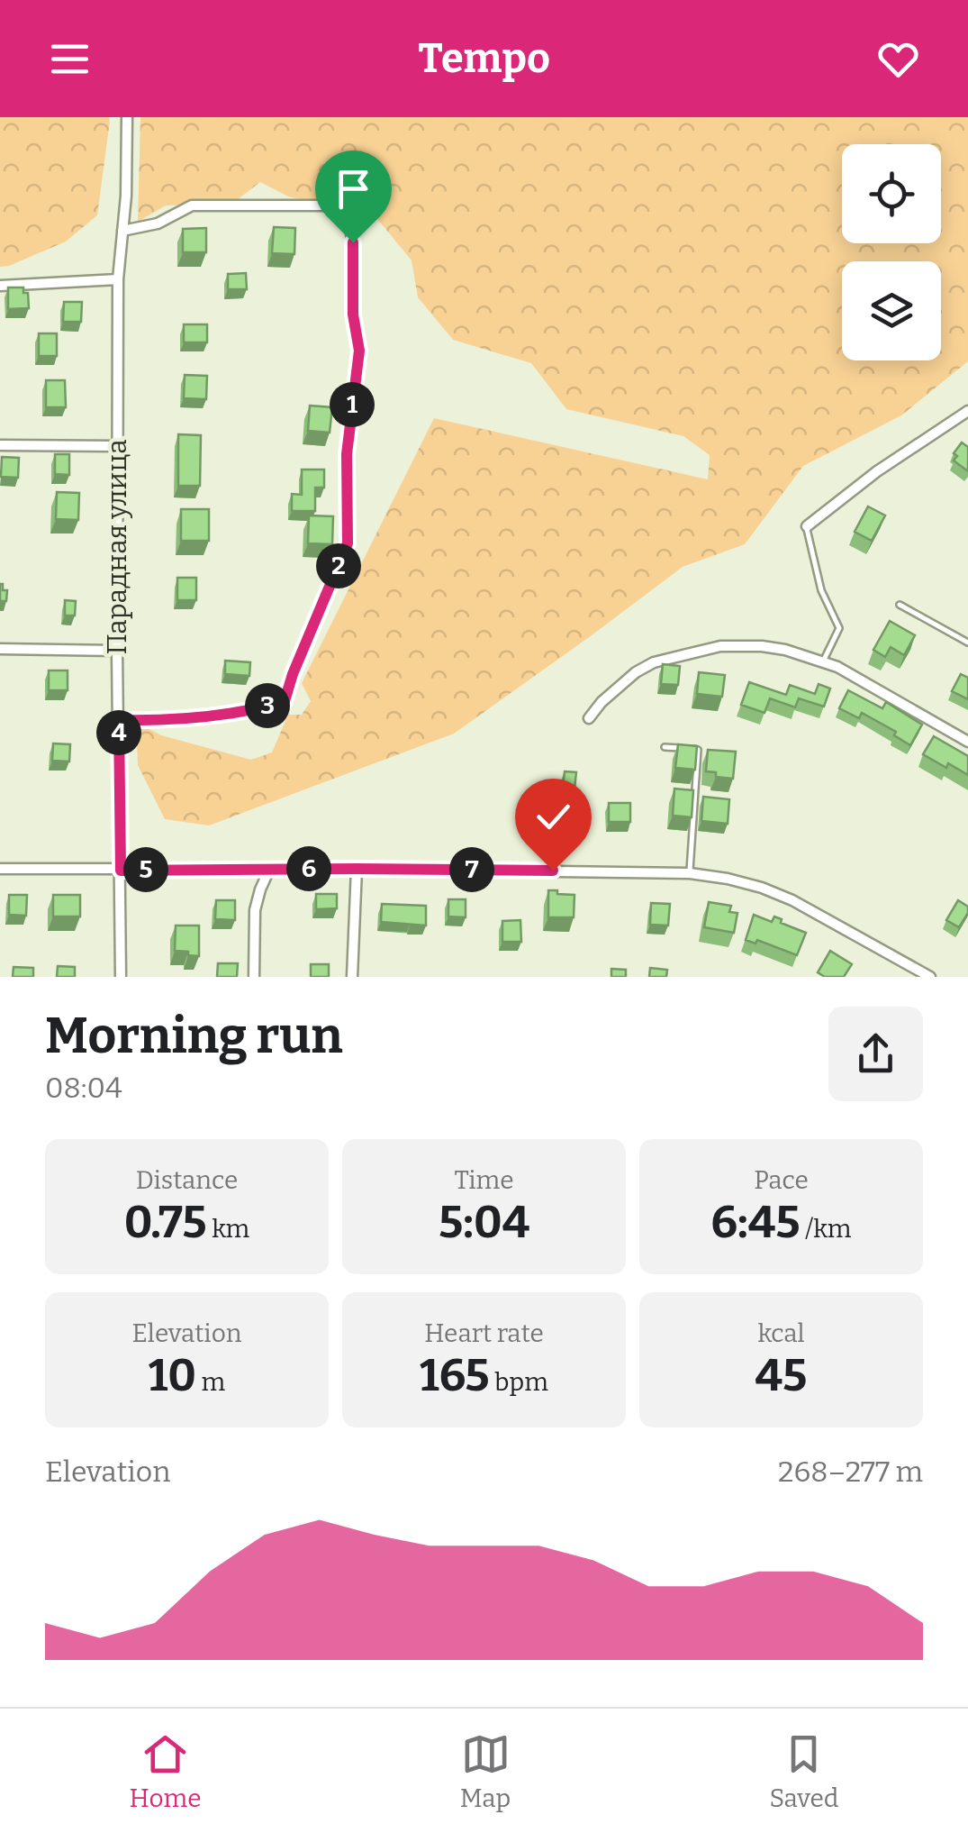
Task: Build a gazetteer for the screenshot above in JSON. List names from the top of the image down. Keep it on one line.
{"streets":{"street":["Парадная улица"]},"page":{"header":"Tempo","pins":["1","2","3","4","6","5","7"],"heading":["Morning run","08:04"],"stats":[["Distance","0.75 km"],["Time","5:04"],["Pace","6:45 /km"],["Elevation","10 m"],["Heart rate","165 bpm"],["kcal","45"]],"chart":["Elevation","268–277 m"],"tabs":["Home","Map","Saved"]}}
